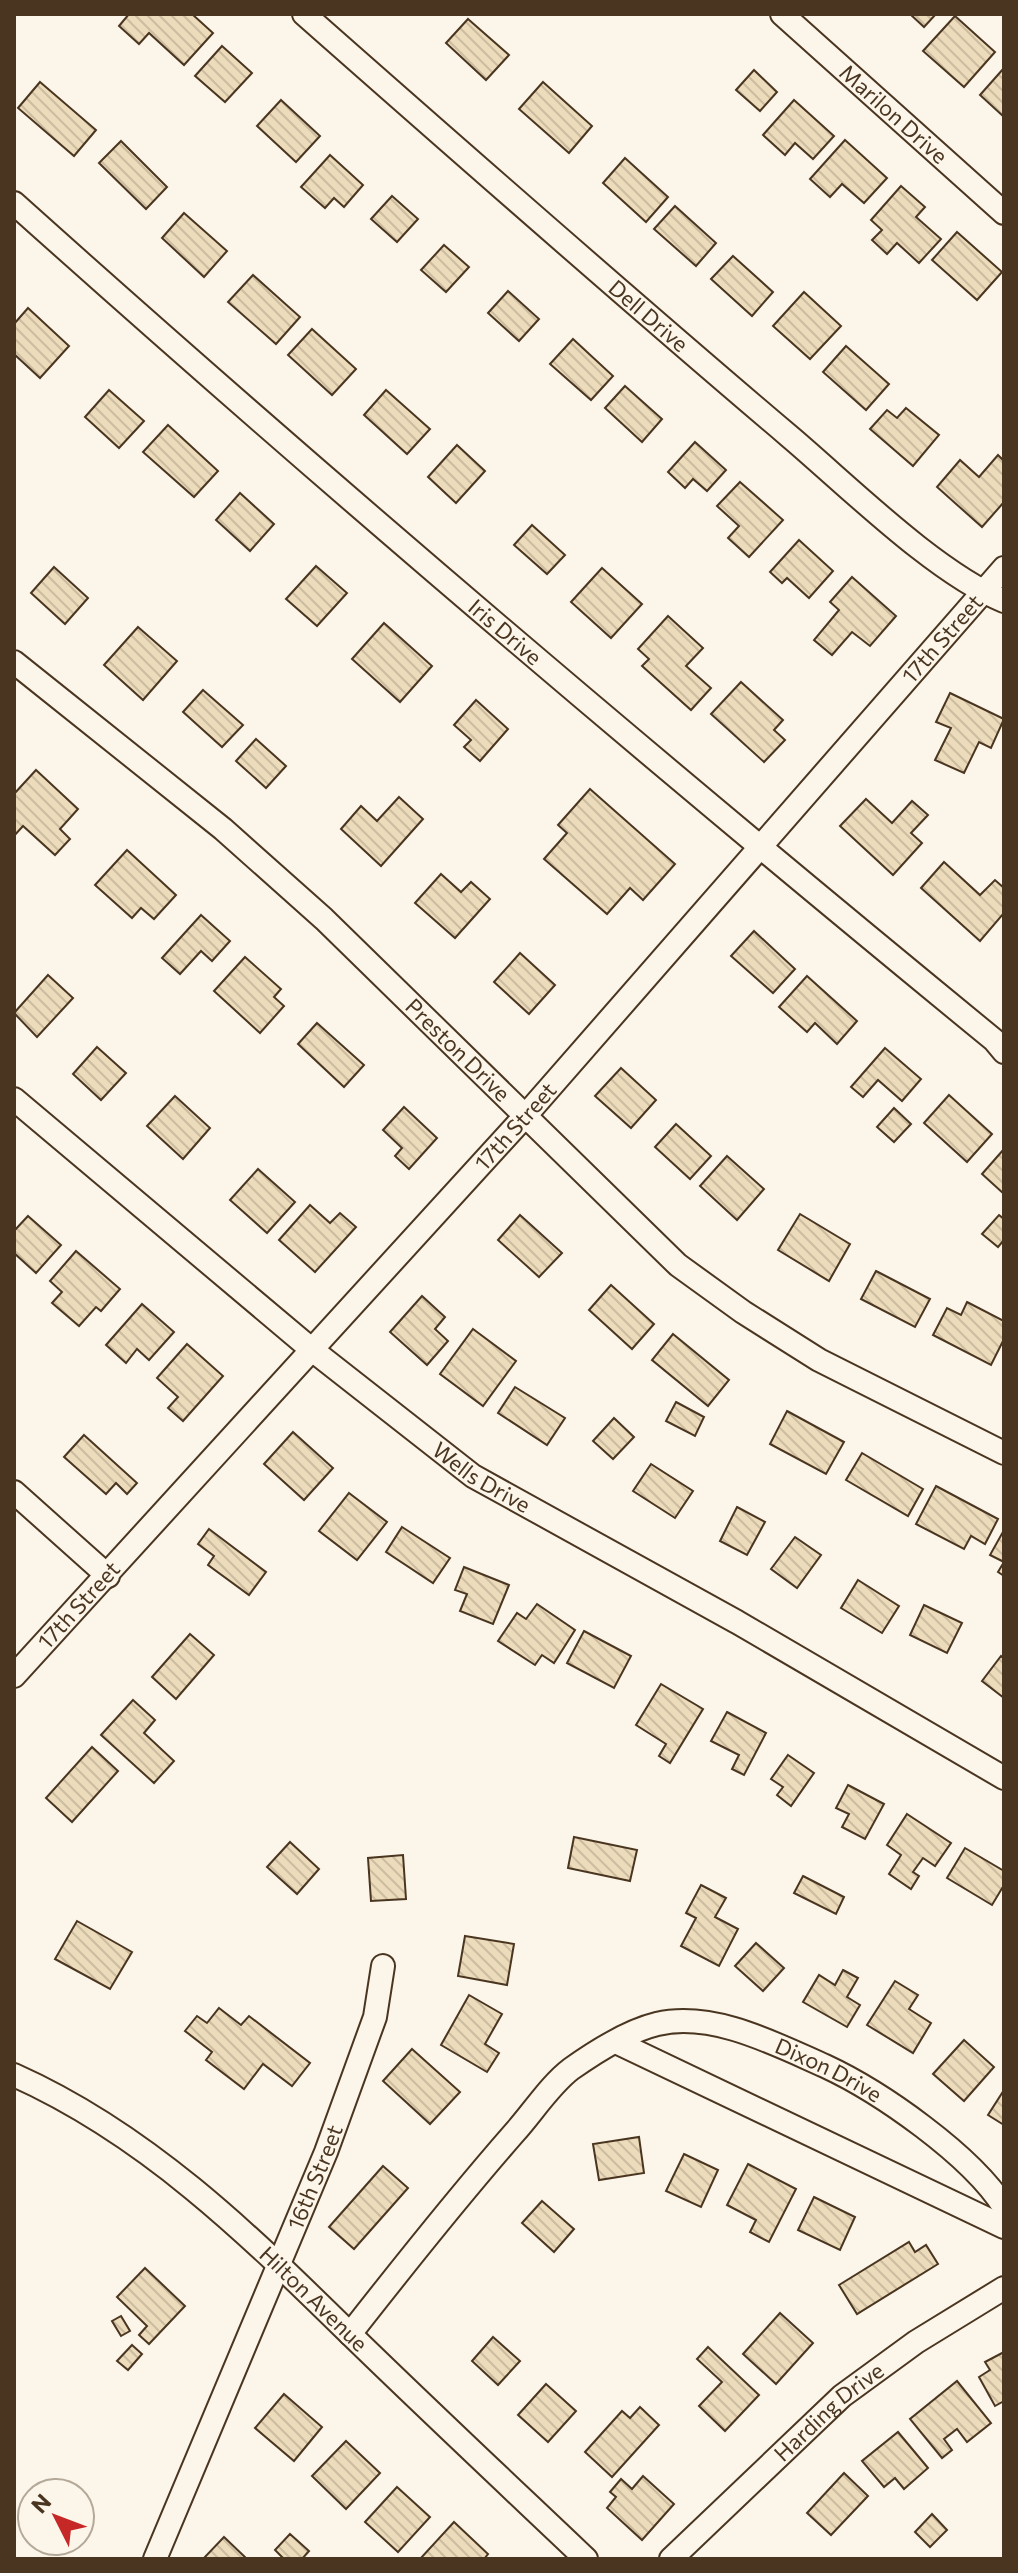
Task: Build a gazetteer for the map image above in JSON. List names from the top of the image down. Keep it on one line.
{"streets":{"street":["Marilon Drive","Dell Drive","Iris Drive","17th Street","Preston Drive","Wells Drive","Dixon Drive","16th Street","Hilton Avenue","Harding Drive"]},"crossings":[["Dell Drive","17th Street"],["Iris Drive","17th Street"],["17th Street","Preston Drive"],["17th Street","Wells Drive"],["Dixon Drive","Hilton Avenue"],["16th Street","Hilton Avenue"]],"north":"top left"}
